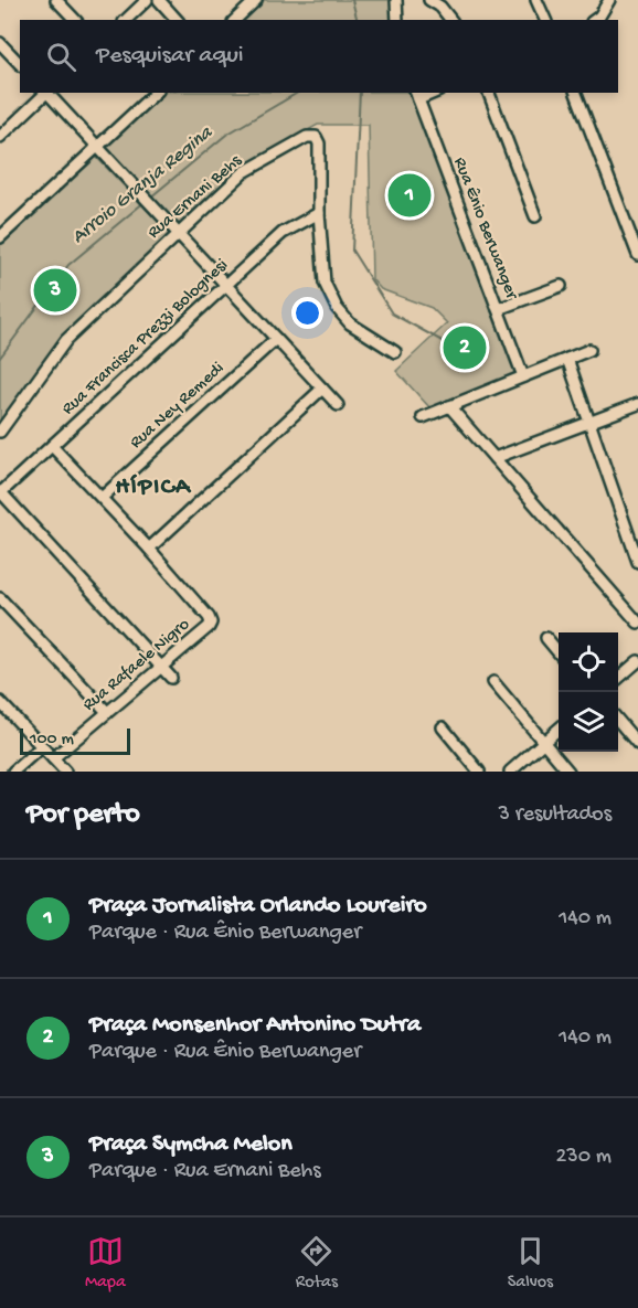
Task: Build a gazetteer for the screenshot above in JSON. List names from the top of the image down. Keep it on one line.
{"streets":{"street":["Rua Ernani Behs","Rua Ênio Berwanger","Rua Francisca Prezzi Bolognesi","Rua Ney Remedi","Rua Rafaele Nigro"]},"crossings":[["Rua Ernani Behs","Rua Francisca Prezzi Bolognesi"],["Rua Francisca Prezzi Bolognesi","Rua Rafaele Nigro"],["Rua Ney Remedi","Rua Rafaele Nigro"]],"districts":["HÍPICA"],"water":["Arroio Granja Regina"],"scale_bar":"100 m","page":{"search":"Pesquisar aqui","pins":["1","3","2"],"scale":"100 m","heading":["Por perto","3 resultados"],"list":[{"mark":"1","name":"Praça Jornalista Orlando Loureiro","note":"Parque · Rua Ênio Berwanger","value":"140 m"},{"mark":"2","name":"Praça Monsenhor Antonino Dutra","note":"Parque · Rua Ênio Berwanger","value":"140 m"},{"mark":"3","name":"Praça Symcha Melon","note":"Parque · Rua Ernani Behs","value":"230 m"}],"nav":["Mapa","Rotas","Salvos"]}}
